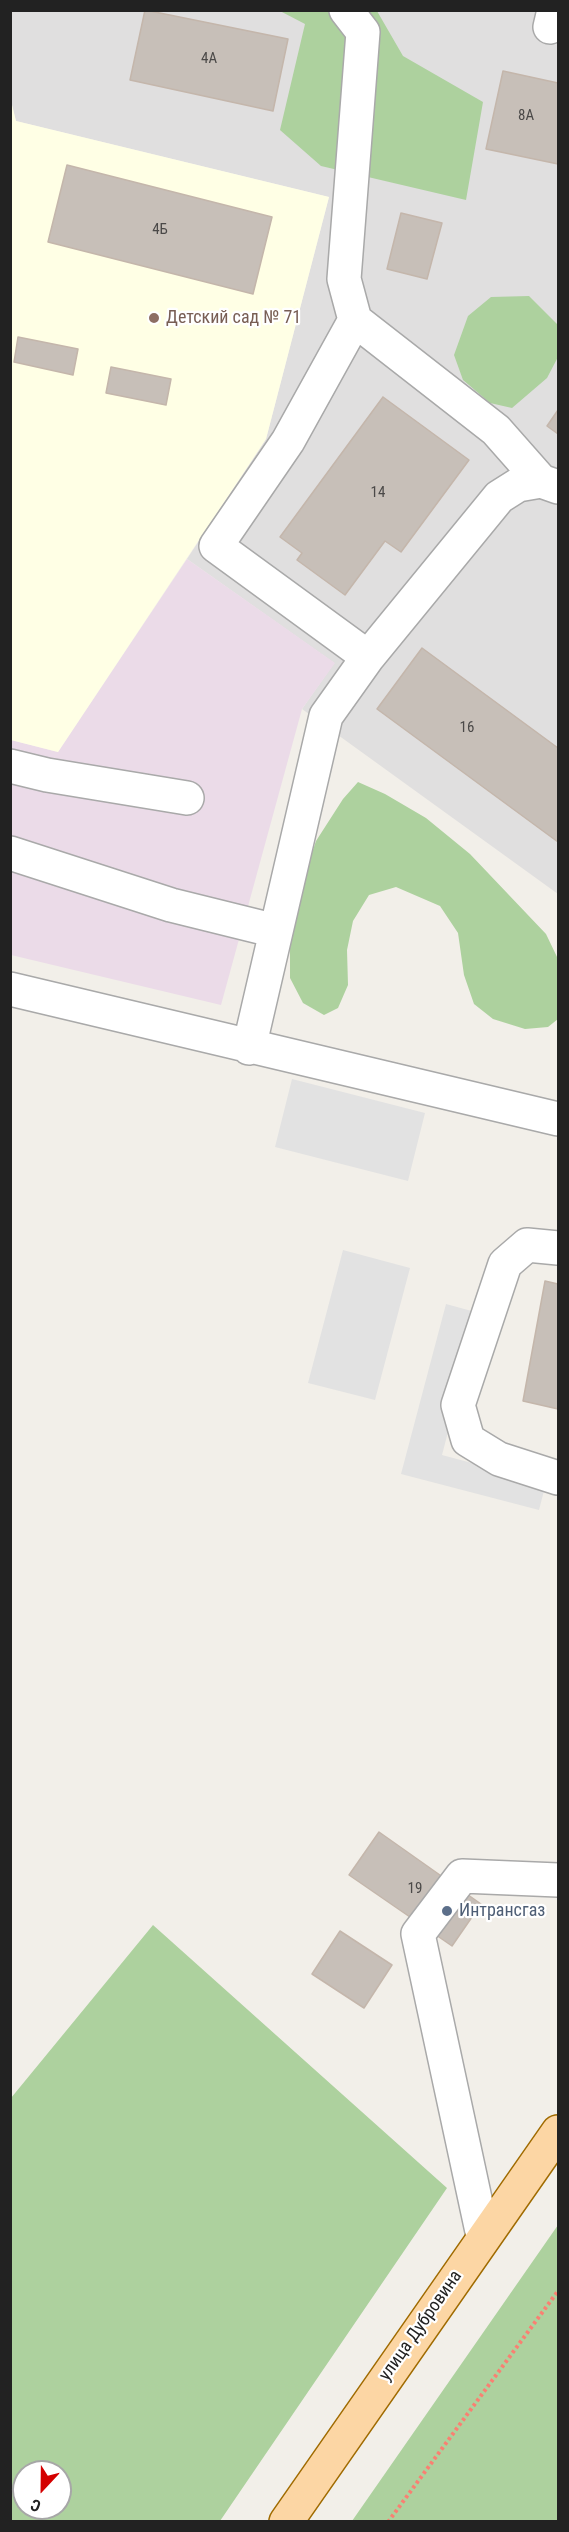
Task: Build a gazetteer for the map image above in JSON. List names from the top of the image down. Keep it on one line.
{"streets":{"main road":["улица Дубровина"]},"places":["Детский сад № 71","Интрансгаз"],"house_numbers":["4А","8А","4Б","14","16","19"],"north":"bottom"}
